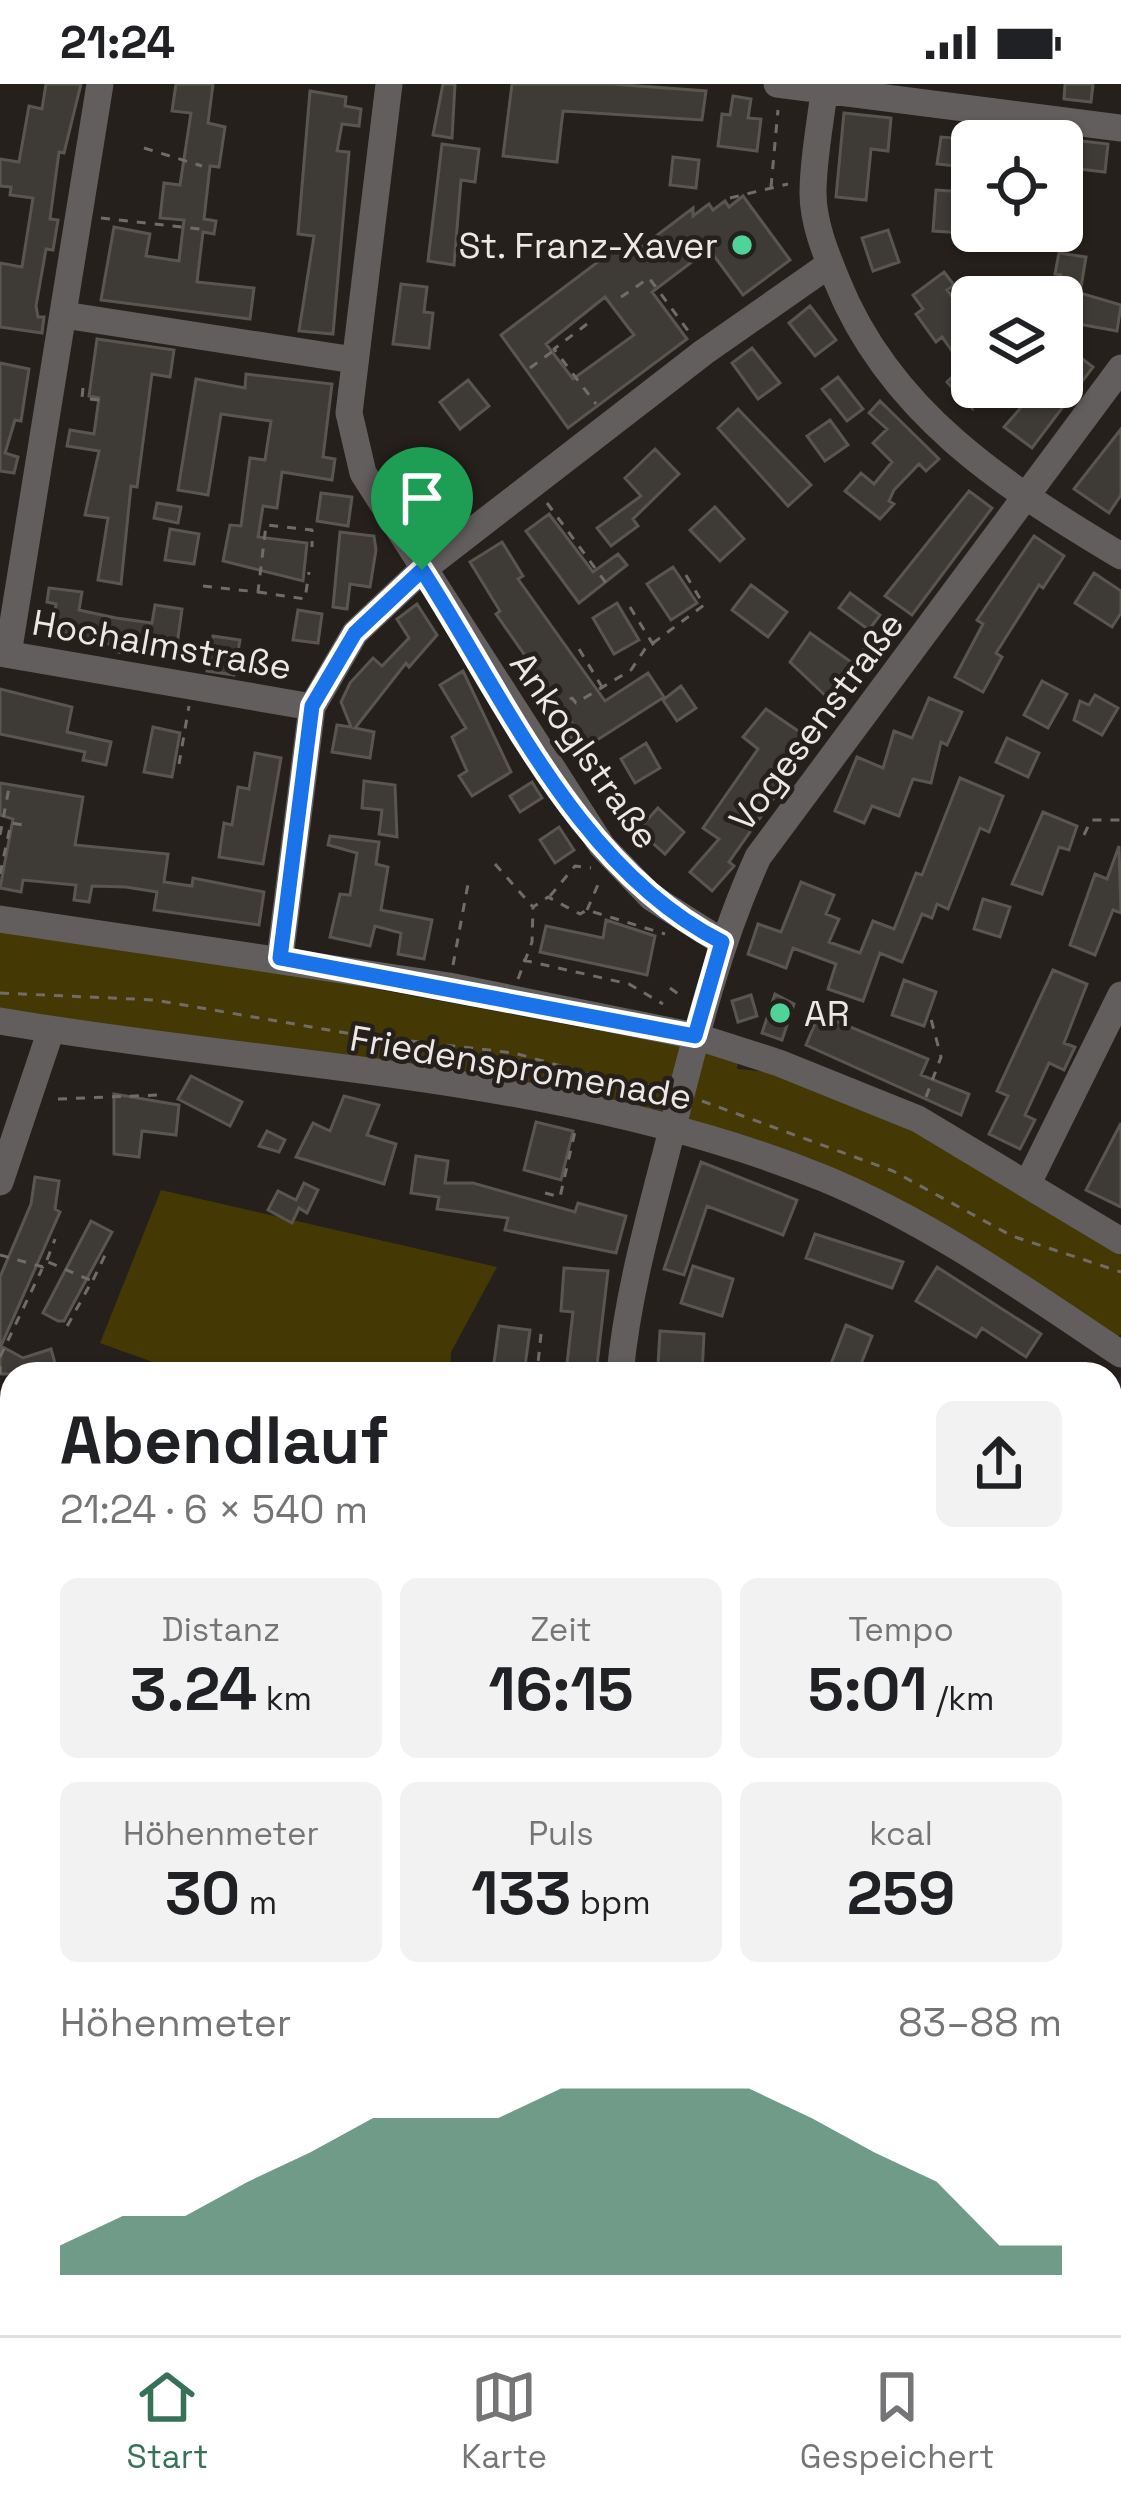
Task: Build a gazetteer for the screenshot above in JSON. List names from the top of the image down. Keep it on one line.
{"streets":{"street":["Hochalmstraße","Vogesenstraße","Ankoglstraße","Friedenspromenade"]},"crossings":[["Vogesenstraße","Ankoglstraße"],["Vogesenstraße","Friedenspromenade"]],"places":["St. Franz-Xaver","AR"],"page":{"status":"21:24","heading":["Abendlauf","21:24 · 6 × 540 m"],"stats":[["Distanz","3.24 km"],["Zeit","16:15"],["Tempo","5:01 /km"],["Höhenmeter","30 m"],["Puls","133 bpm"],["kcal","259"]],"chart":["Höhenmeter","83–88 m"],"tabs":["Start","Karte","Gespeichert"]}}
